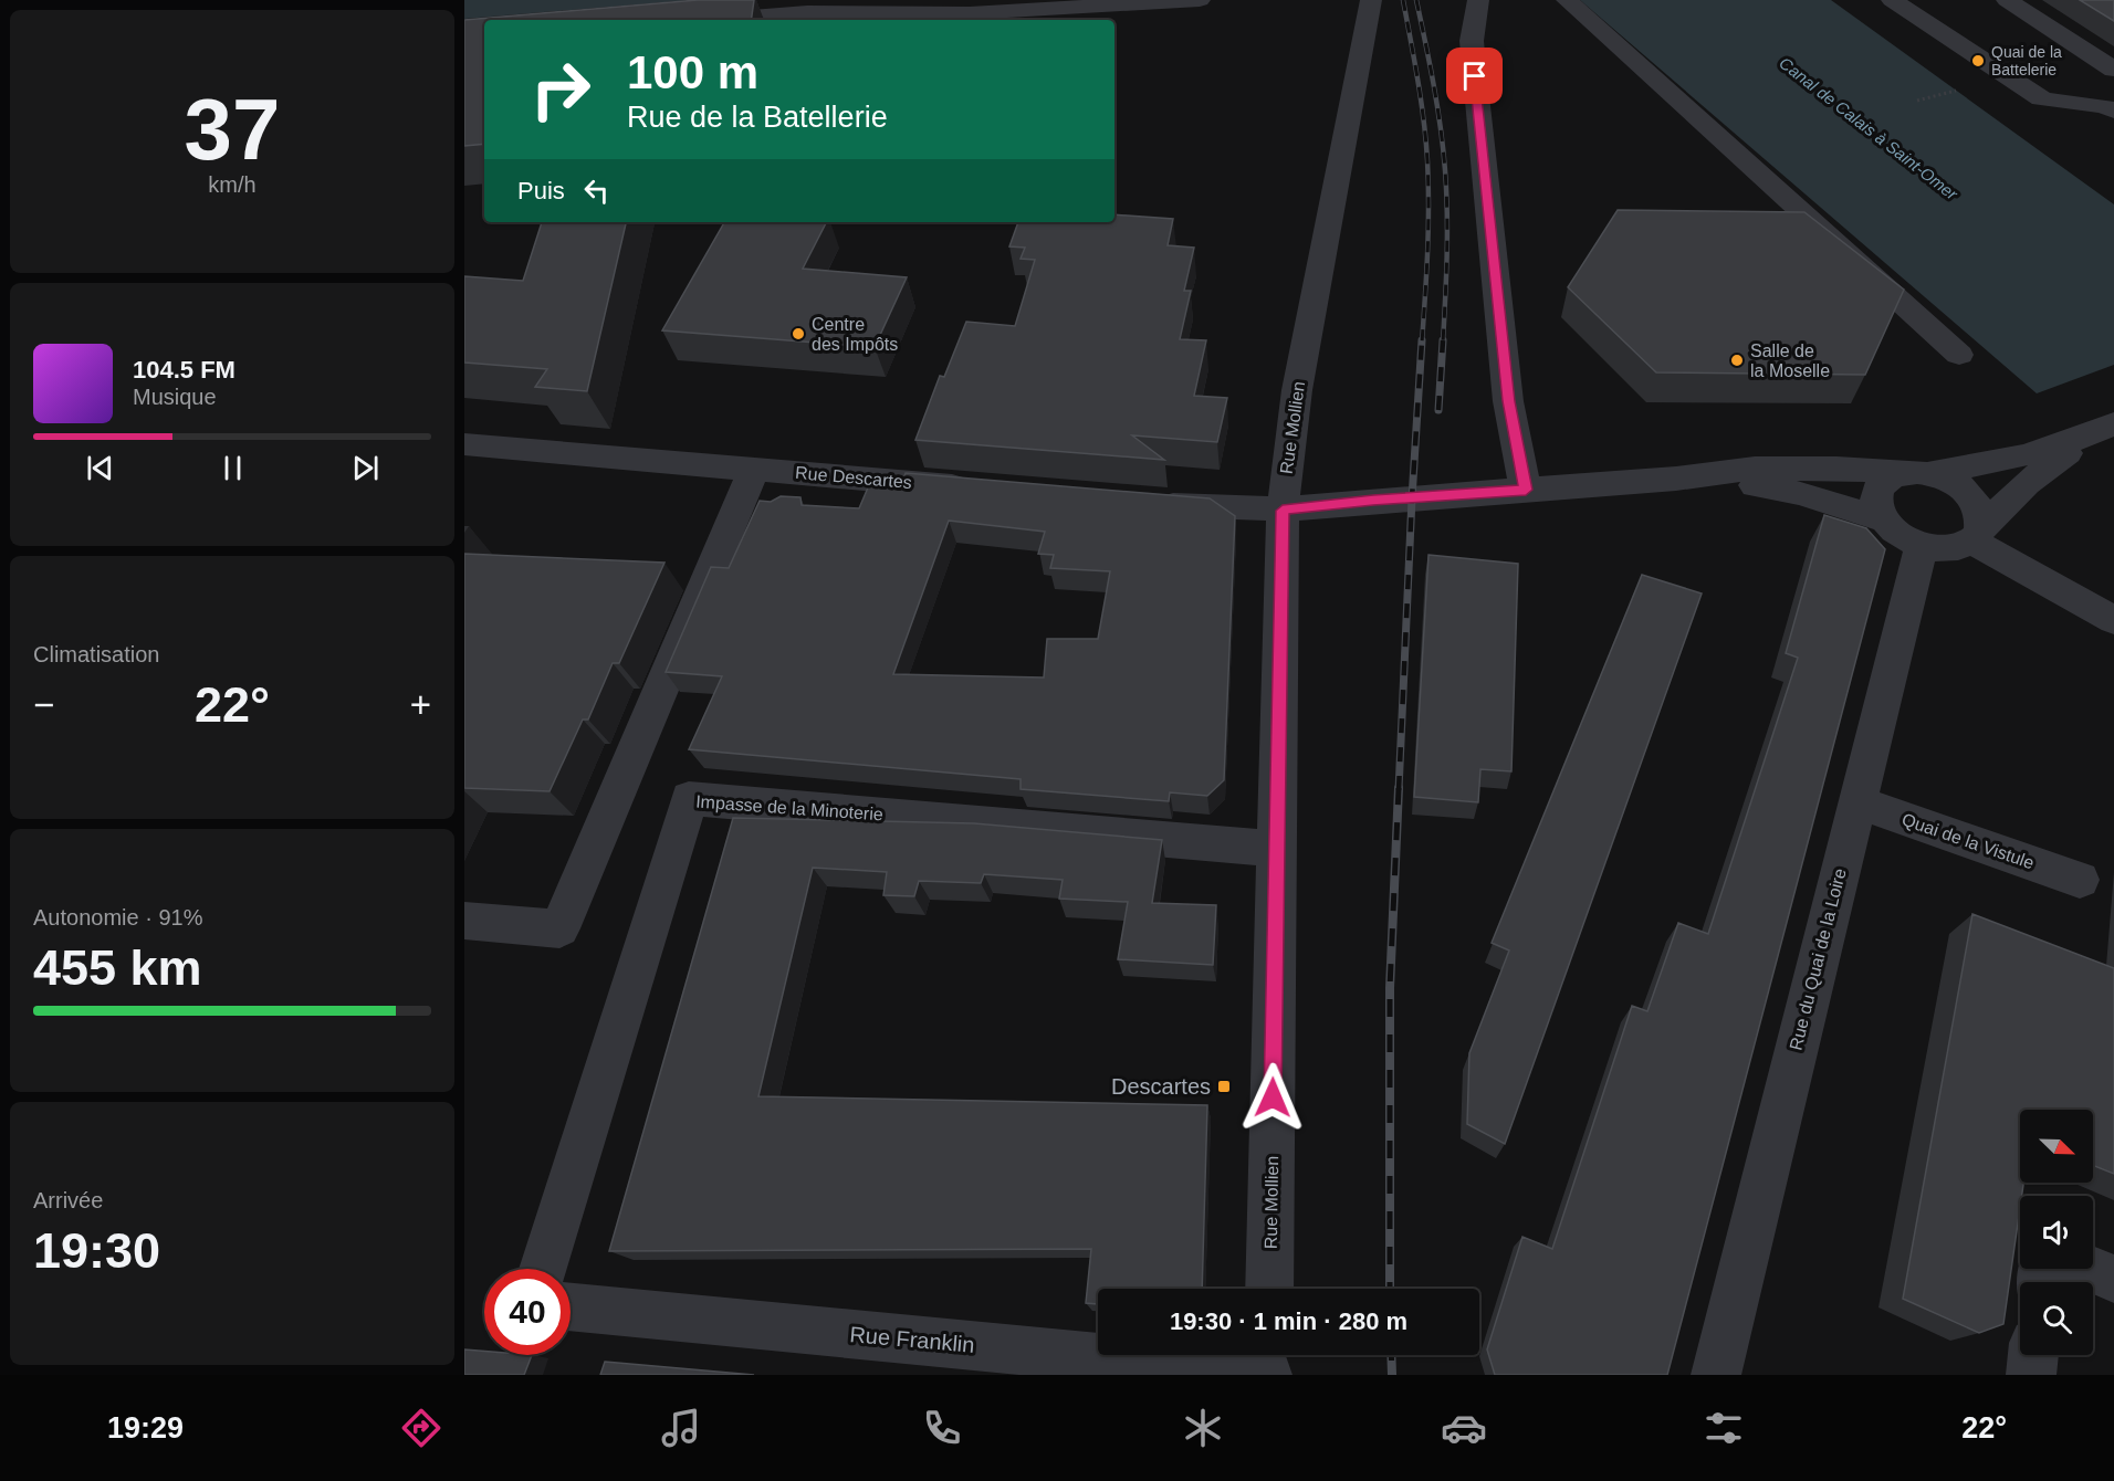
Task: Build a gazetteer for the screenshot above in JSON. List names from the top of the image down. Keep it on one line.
{"streets":{"street":["Rue Mollien","Rue Descartes","Impasse de la Minoterie","Quai de la Vistule","Rue du Quai de la Loire","Rue Franklin"]},"crossings":[["Rue Mollien","Impasse de la Minoterie"],["Quai de la Vistule","Rue du Quai de la Loire"]],"water":["Canal de Calais à Saint-Omer"],"places":{"other":["Quai de la Battelerie","Centre des Impôts","Salle de la Moselle"],"transit":["Descartes"]},"north":"bottom right","page":{"tile":[["37","km/h"],"Climatisation",["Autonomie · 91%","455 km"],["Arrivée","19:30"]],"turn":["100 m","Rue de la Batellerie"],"then":"Puis","song":["104.5 FM","Musique"],"heat":["−","22°","+"],"limit":"40","trip":"19:30 · 1 min · 280 m","tabs":["19:29","22°"]}}
